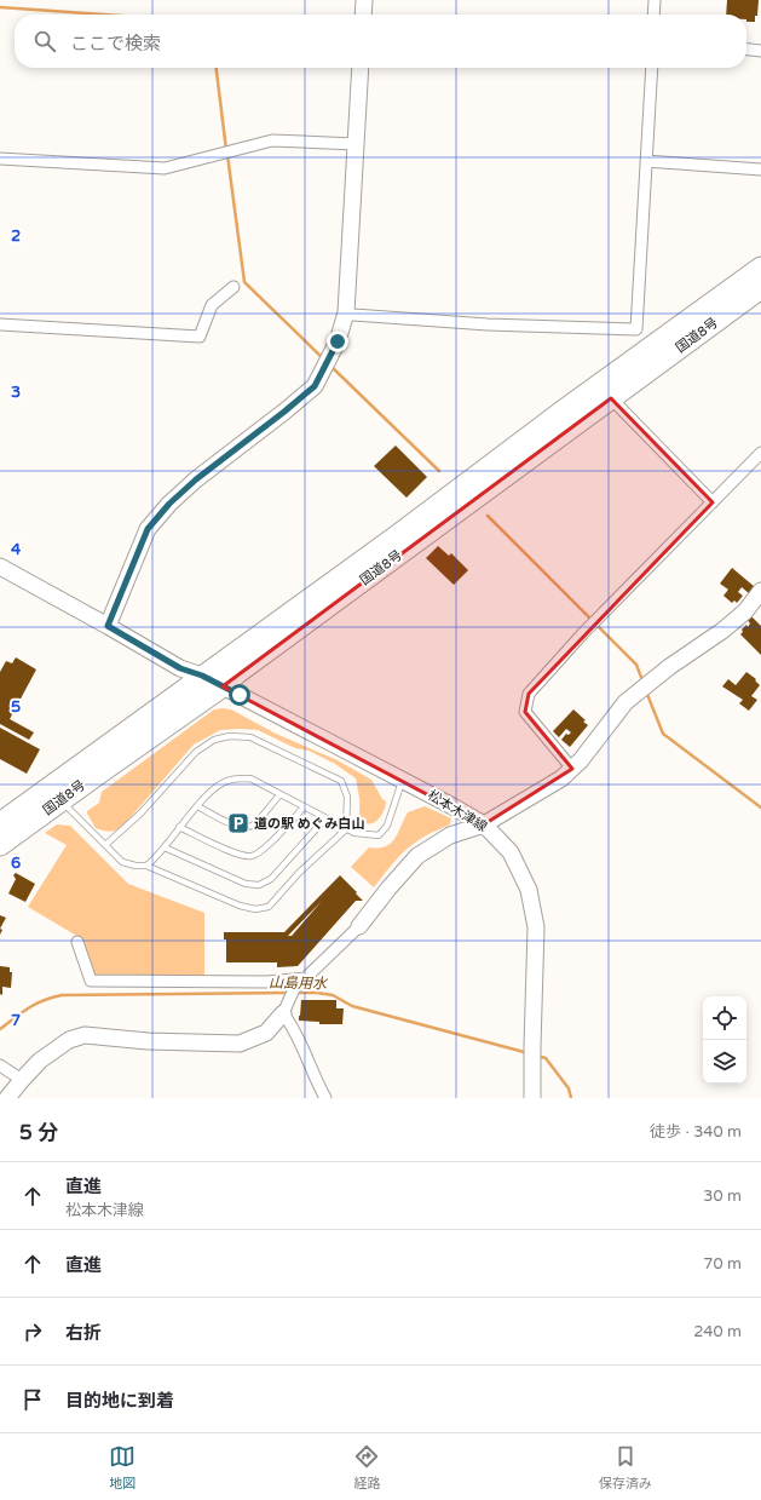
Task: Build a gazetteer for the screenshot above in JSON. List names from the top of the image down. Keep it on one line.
{"streets":{"highway":["国道8号"],"street":["松本木津線"]},"crossings":[["国道8号","松本木津線"]],"water":["山島用水"],"places":{"parking":["道の駅 めぐみ白山"]},"page":{"search":"ここで検索","heading":["5 分","徒歩 · 340 m"],"list":[["直進","松本木津線","30 m"],["直進","70 m"],["右折","240 m"],"目的地に到着"],"nav":["地図","経路","保存済み"]},"grid":{"rows":["2","3","4","5","6","7"]}}
